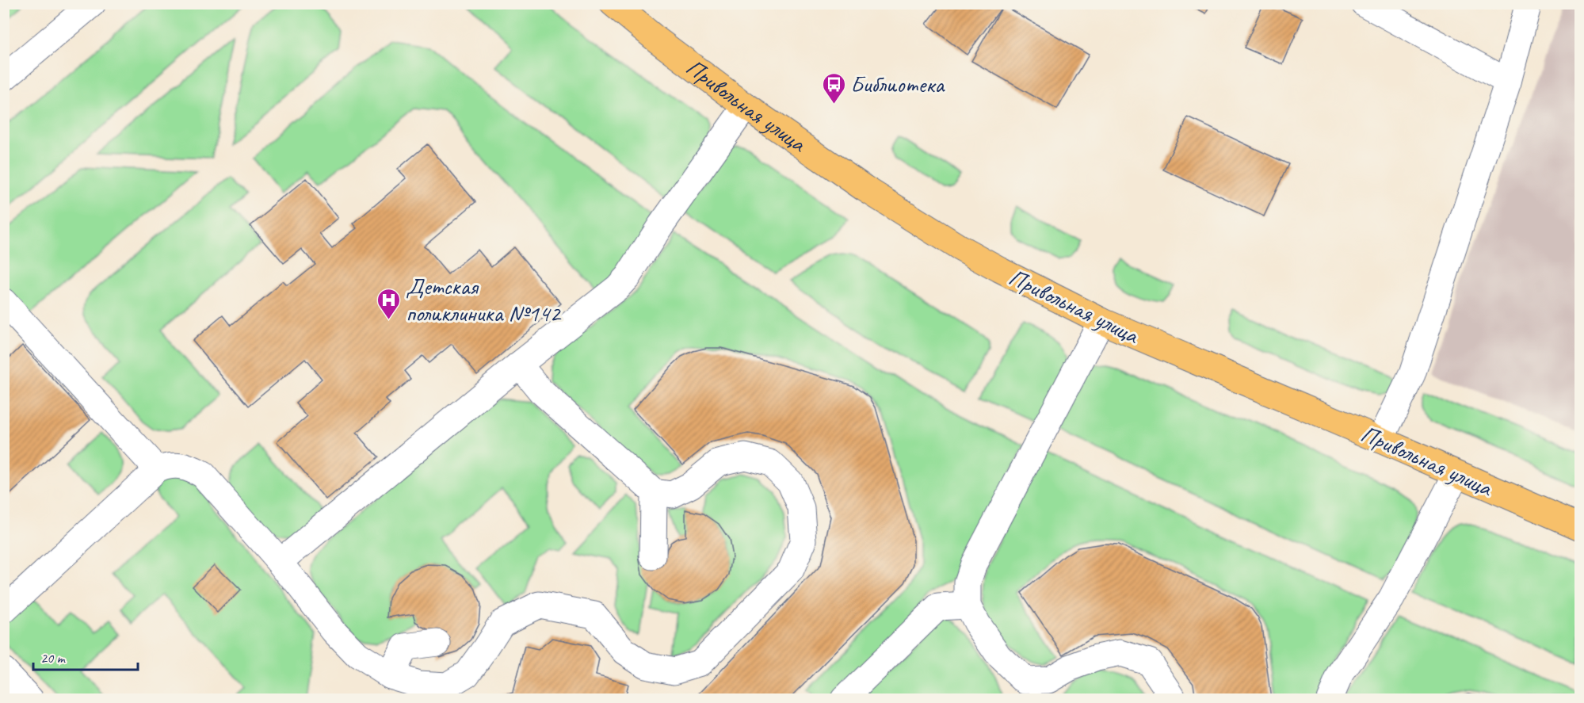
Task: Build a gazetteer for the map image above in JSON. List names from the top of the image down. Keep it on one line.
{"streets":{"main road":["Привольная улица"]},"places":{"bus stop":["Библиотека"],"hospital":["Детская поликлиника №142"]},"scale_bar":"20 m"}
